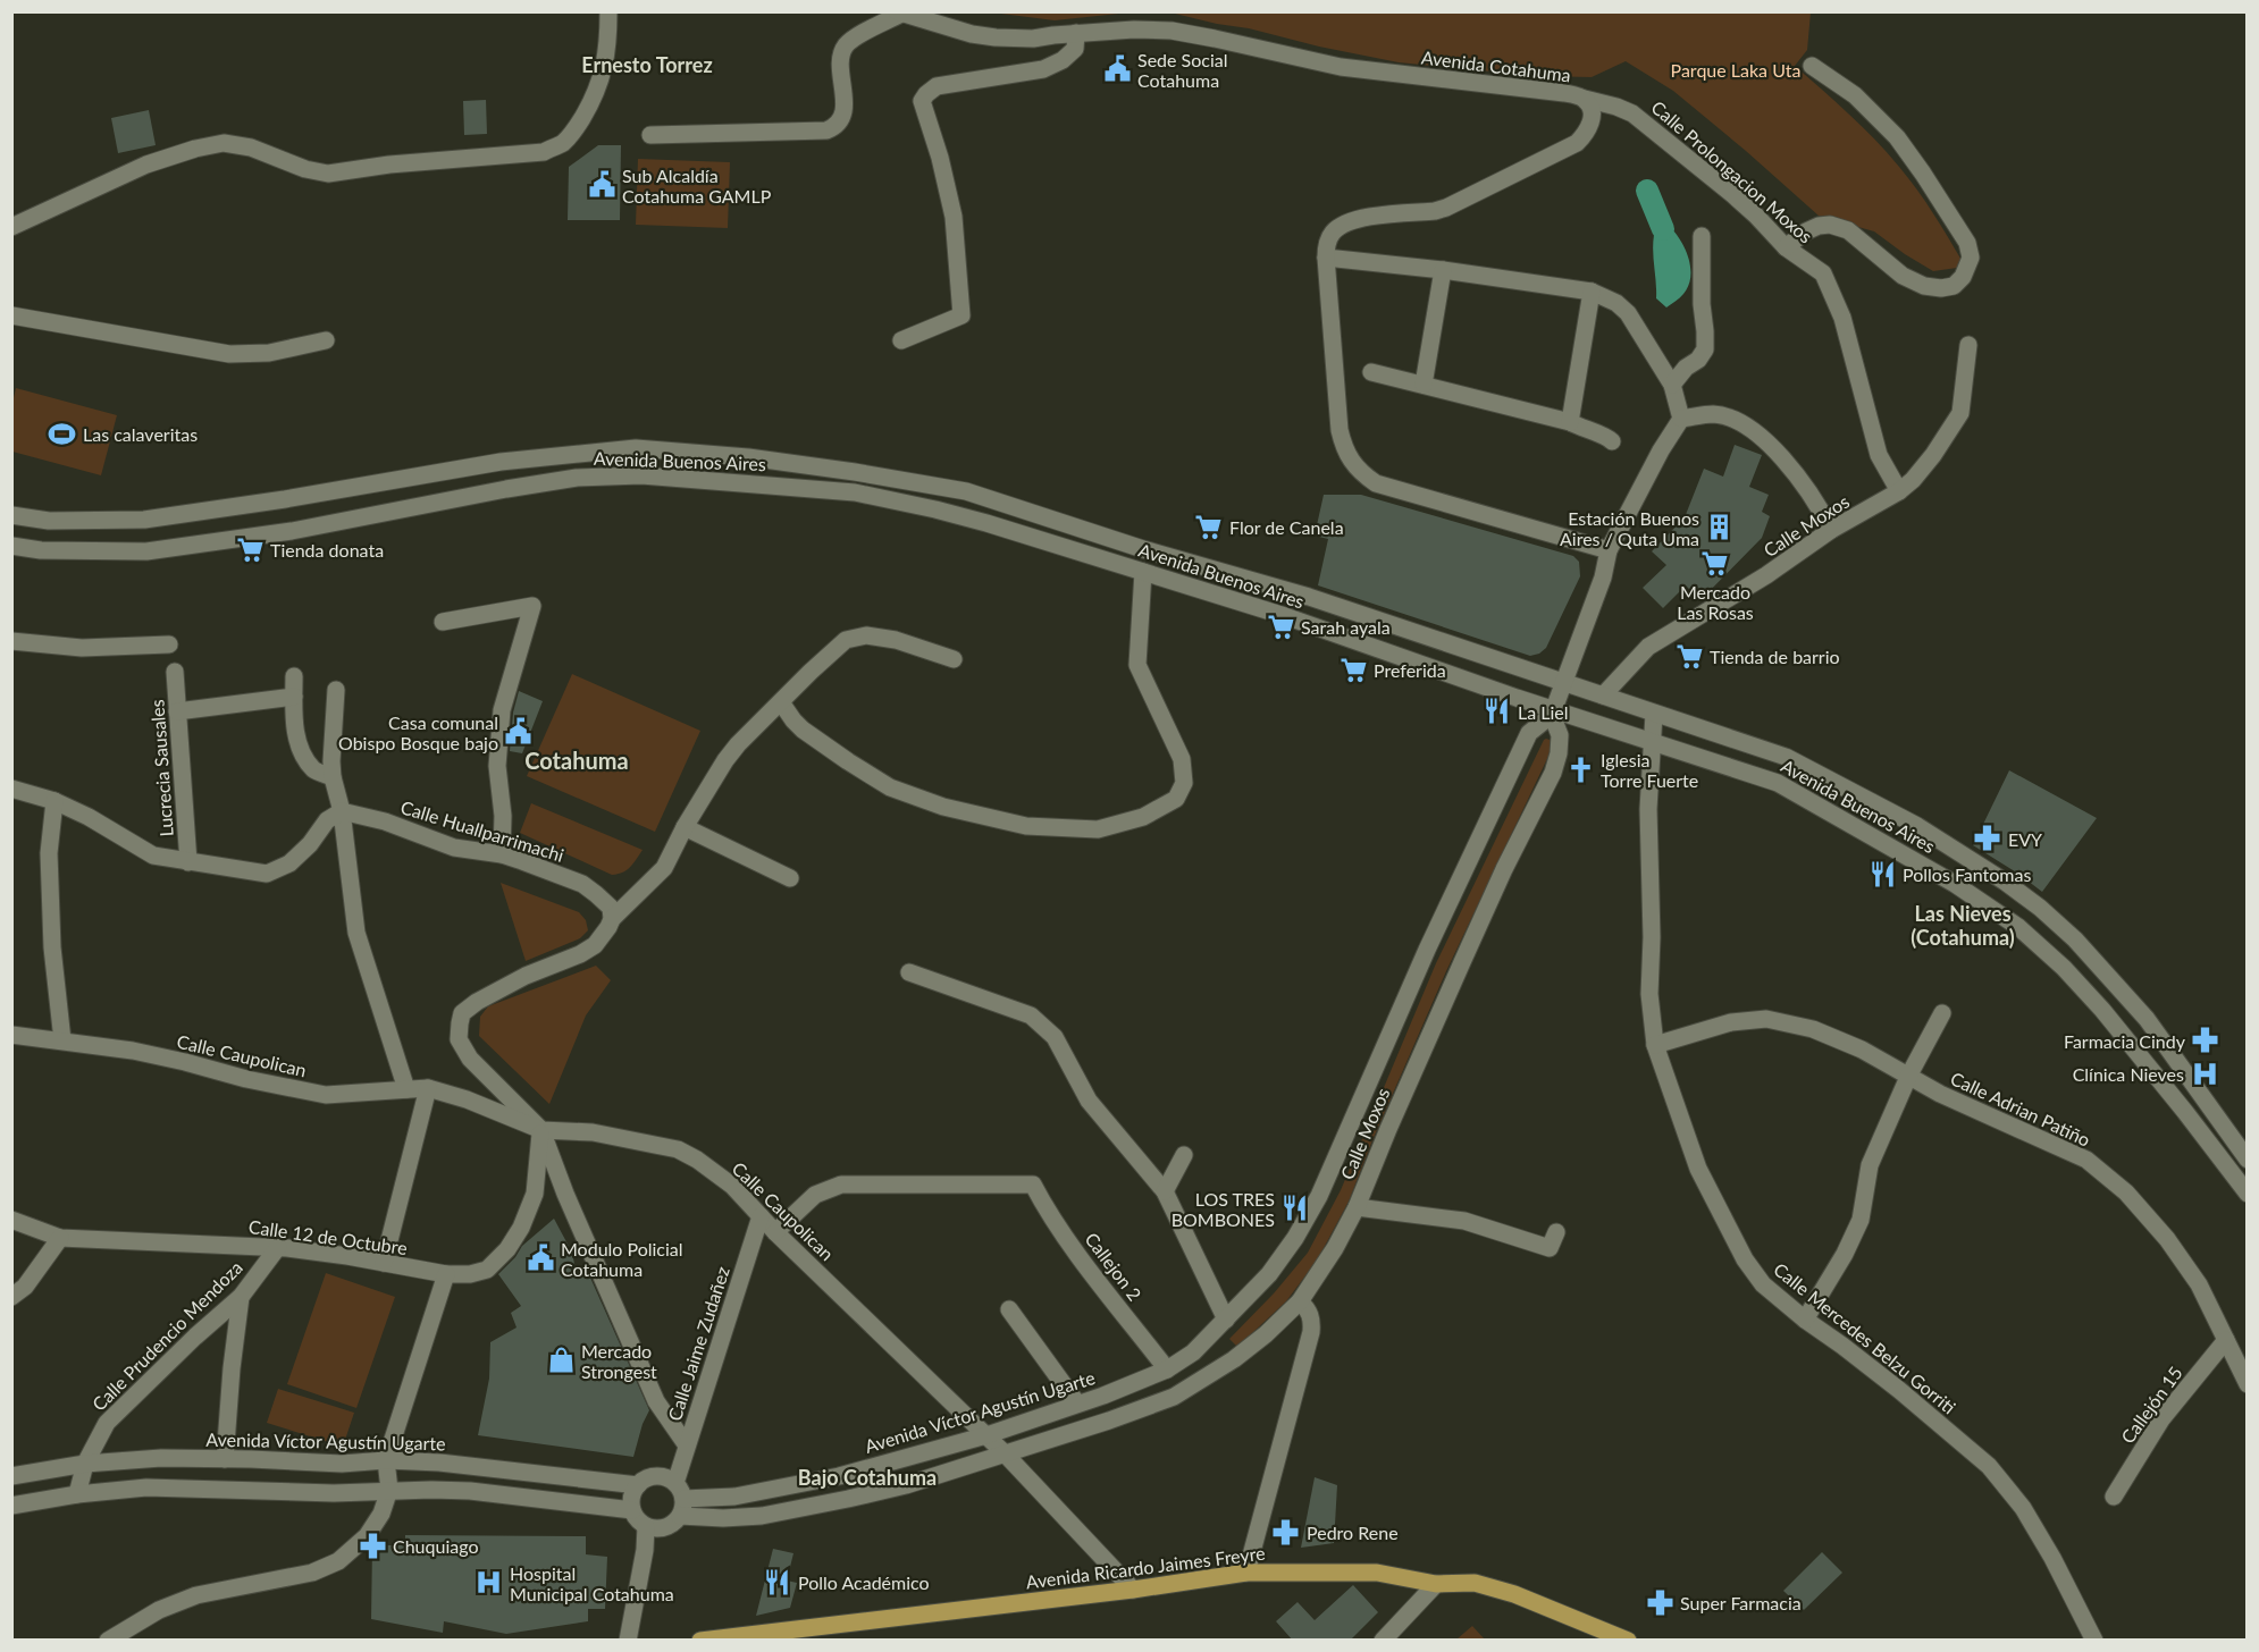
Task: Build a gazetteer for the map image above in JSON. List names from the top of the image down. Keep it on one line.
{"streets":{"main road":["Avenida Ricardo Jaimes Freyre"],"street":["Avenida Cotahuma","Calle Prolongacion Moxos","Avenida Buenos Aires","Calle Moxos","Lucrecia Sausales","Calle Huallparrimachi","Calle Caupolican","Calle Adrian Patiño","Calle 12 de Octubre","Callejon 2","Calle Prudencio Mendoza","Calle Mercedes Belzu Gorriti","Calle Jaime Zudañez","Callejón 15","Avenida Víctor Agustín Ugarte"]},"crossings":[["Avenida Cotahuma","Calle Prolongacion Moxos"],["Calle Prolongacion Moxos","Calle Moxos"],["Avenida Buenos Aires","Calle Moxos"],["Avenida Buenos Aires","Calle Mercedes Belzu Gorriti"],["Calle Moxos","Avenida Víctor Agustín Ugarte"],["Calle Caupolican","Calle 12 de Octubre"],["Calle Caupolican","Callejon 2"],["Calle Caupolican","Calle Jaime Zudañez"],["Calle Caupolican","Avenida Víctor Agustín Ugarte"],["Calle Caupolican","Avenida Ricardo Jaimes Freyre"],["Calle Adrian Patiño","Calle Mercedes Belzu Gorriti"],["Calle Adrian Patiño","Callejón 15"],["Calle 12 de Octubre","Calle Prudencio Mendoza"],["Callejon 2","Avenida Víctor Agustín Ugarte"],["Calle Prudencio Mendoza","Avenida Víctor Agustín Ugarte"],["Calle Jaime Zudañez","Avenida Víctor Agustín Ugarte"]],"districts":["Ernesto Torrez","Cotahuma","Las Nieves (Cotahuma)","Bajo Cotahuma"],"parks":["Parque Laka Uta"],"places":{"public building":["Sede Social Cotahuma","Sub Alcaldía Cotahuma GAMLP","Casa comunal Obispo Bosque bajo","Modulo Policial Cotahuma"],"sports":["Las calaveritas"],"supermarket":["Flor de Canela","Tienda donata","Mercado Las Rosas","Sarah ayala","Tienda de barrio","Preferida"],"building":["Estación Buenos Aires / Quta Uma"],"restaurant":["La Liel","Pollos Fantomas","LOS TRES BOMBONES","Pollo Académico"],"church":["Iglesia Torre Fuerte"],"pharmacy":["EVY","Farmacia Cindy","Pedro Rene","Chuquiago","Super Farmacia"],"hospital":["Clínica Nieves","Hospital Municipal Cotahuma"],"shop":["Mercado Strongest"]}}
